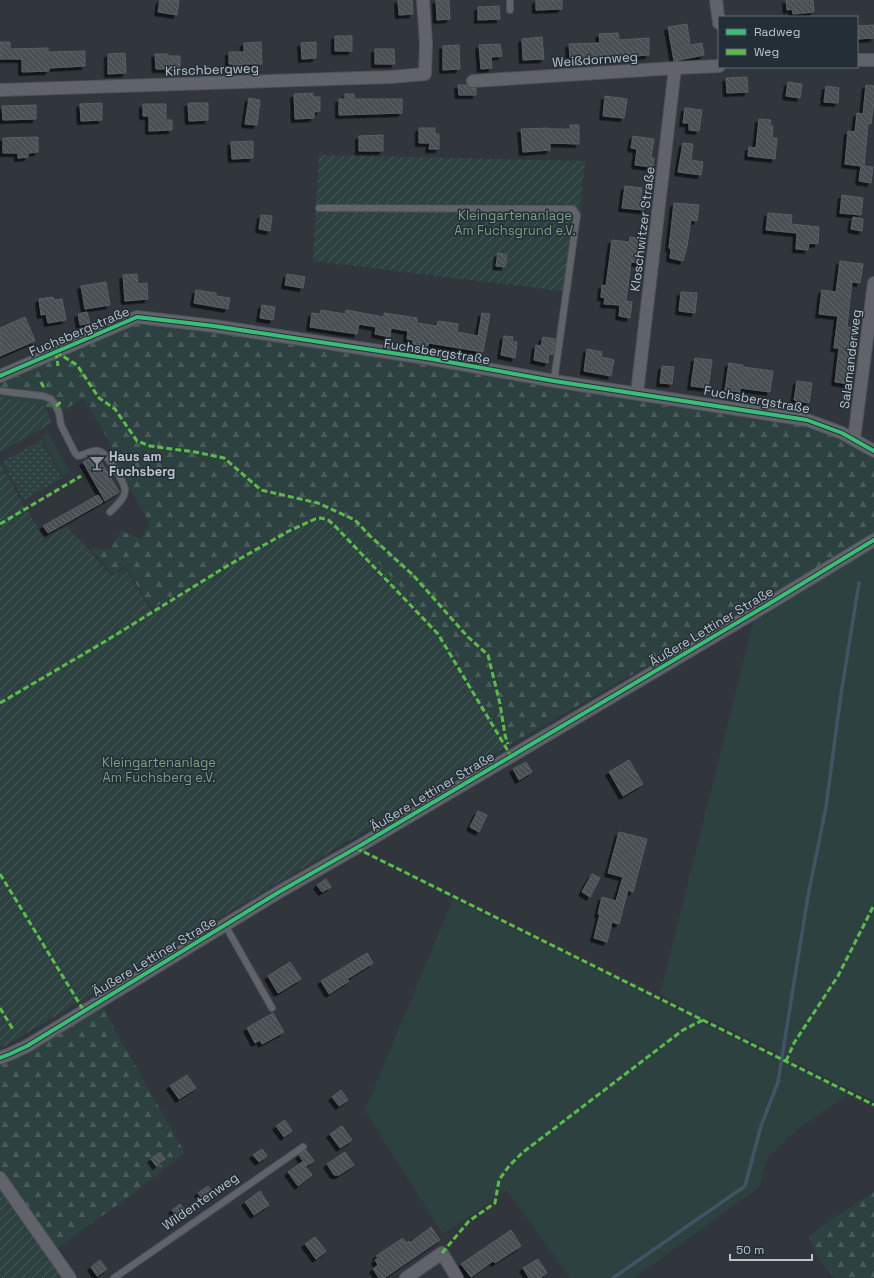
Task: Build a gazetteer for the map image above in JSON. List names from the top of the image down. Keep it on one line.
{"streets":{"street":["Weißdornweg","Kirschbergweg","Kloschwitzer Straße","Fuchsbergstraße","Salamanderweg","Äußere Lettiner Straße"],"lane":["Wildentenweg"]},"crossings":[["Weißdornweg","Kloschwitzer Straße"],["Kloschwitzer Straße","Fuchsbergstraße"],["Fuchsbergstraße","Salamanderweg"]],"parks":["Kleingartenanlage Am Fuchsgrund e.V.","Kleingartenanlage Am Fuchsberg e.V."],"places":{"bar":["Haus am Fuchsberg"]},"legend":["Radweg","Weg"],"scale_bar":"50 m"}
